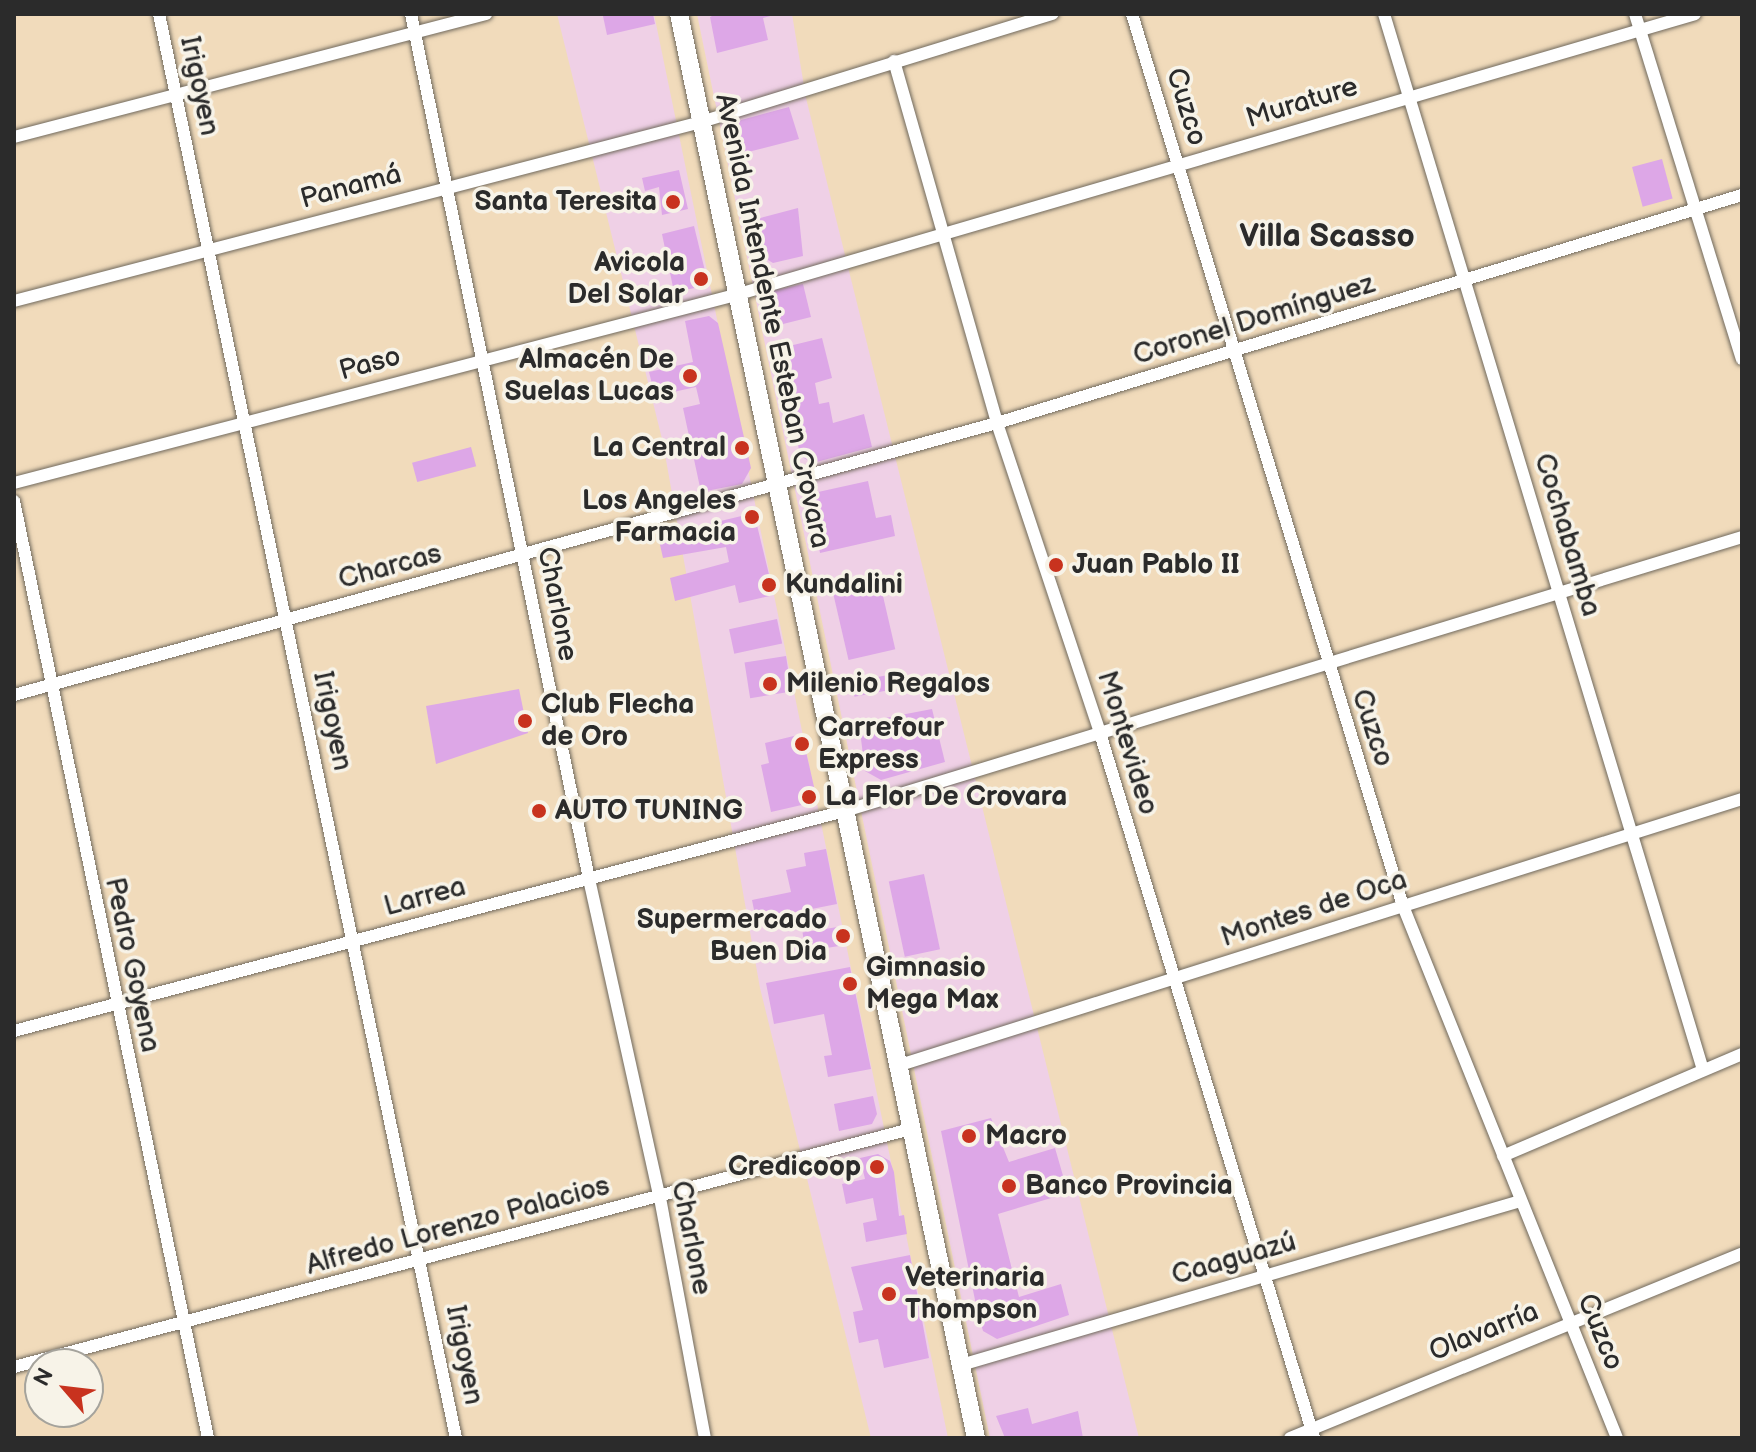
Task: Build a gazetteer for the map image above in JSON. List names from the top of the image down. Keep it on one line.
{"streets":{"main road":["Avenida Intendente Esteban Crovara"],"street":["Irigoyen","Murature","Cuzco","Panamá","Coronel Domínguez","Paso","Cochabamba","Charcas","Charlone","Montevideo","Larrea","Montes de Oca","Pedro Goyena","Alfredo Lorenzo Palacios","Caaguazú","Olavarría"]},"crossings":[["Irigoyen","Panamá"],["Irigoyen","Paso"],["Irigoyen","Charcas"],["Irigoyen","Larrea"],["Irigoyen","Alfredo Lorenzo Palacios"],["Murature","Cuzco"],["Murature","Avenida Intendente Esteban Crovara"],["Murature","Paso"],["Murature","Cochabamba"],["Murature","Montevideo"],["Cuzco","Coronel Domínguez"],["Cuzco","Larrea"],["Cuzco","Montes de Oca"],["Cuzco","Caaguazú"],["Cuzco","Olavarría"],["Panamá","Avenida Intendente Esteban Crovara"],["Panamá","Charlone"],["Panamá","Montevideo"],["Coronel Domínguez","Avenida Intendente Esteban Crovara"],["Coronel Domínguez","Cochabamba"],["Coronel Domínguez","Charcas"],["Coronel Domínguez","Montevideo"],["Avenida Intendente Esteban Crovara","Paso"],["Avenida Intendente Esteban Crovara","Charcas"],["Avenida Intendente Esteban Crovara","Larrea"],["Avenida Intendente Esteban Crovara","Montes de Oca"],["Avenida Intendente Esteban Crovara","Alfredo Lorenzo Palacios"],["Avenida Intendente Esteban Crovara","Caaguazú"],["Paso","Charlone"],["Cochabamba","Larrea"],["Cochabamba","Montes de Oca"],["Charcas","Charlone"],["Charcas","Pedro Goyena"],["Charlone","Larrea"],["Charlone","Alfredo Lorenzo Palacios"],["Montevideo","Larrea"],["Montevideo","Montes de Oca"],["Montevideo","Caaguazú"],["Montevideo","Olavarría"],["Larrea","Pedro Goyena"],["Pedro Goyena","Alfredo Lorenzo Palacios"]],"districts":["Villa Scasso"],"places":["Santa Teresita","Avicola Del Solar","Almacén De Suelas Lucas","La Central","Los Angeles Farmacia","Juan Pablo II","Kundalini","Milenio Regalos","Club Flecha de Oro","Carrefour Express","La Flor De Crovara","AUTO TUNING","Supermercado Buen Dia","Gimnasio Mega Max","Macro","Credicoop","Banco Provincia","Veterinaria Thompson"],"north":"top left"}
